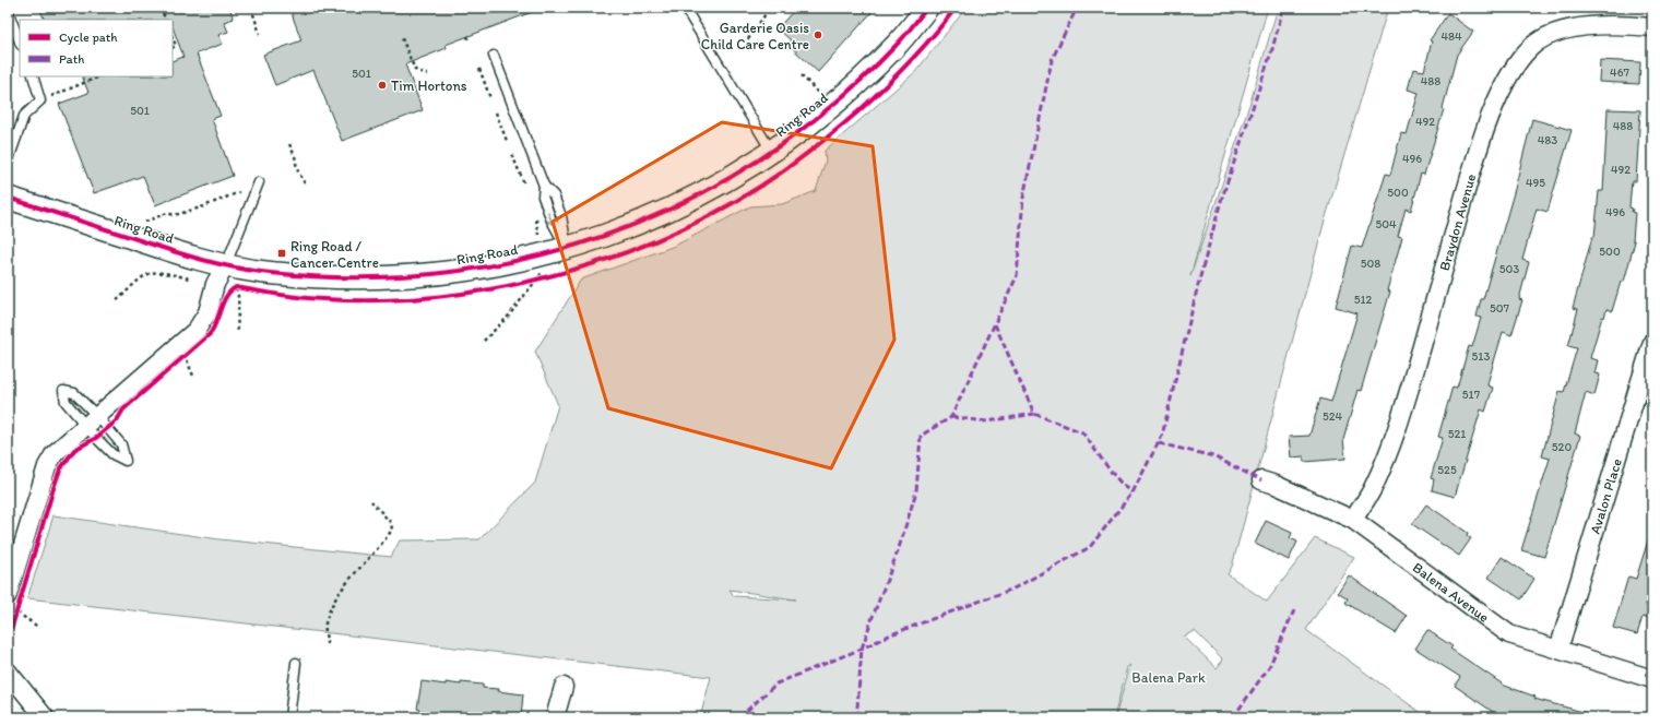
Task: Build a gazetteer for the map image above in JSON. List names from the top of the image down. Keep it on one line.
{"streets":{"street":["Ring Road","Braydon Avenue","Avalon Place","Balena Avenue"]},"crossings":[["Braydon Avenue","Balena Avenue"],["Avalon Place","Balena Avenue"]],"parks":["Balena Park"],"places":{"other":["Garderie Oasis Child Care Centre","Tim Hortons"],"transit":["Ring Road / Cancer Centre"]},"house_numbers":["484","467","501","488","501","492","488","483","496","492","495","500","496","504","500","508","503","512","507","513","517","524","521","520","525"],"legend":["Cycle path","Path"]}
